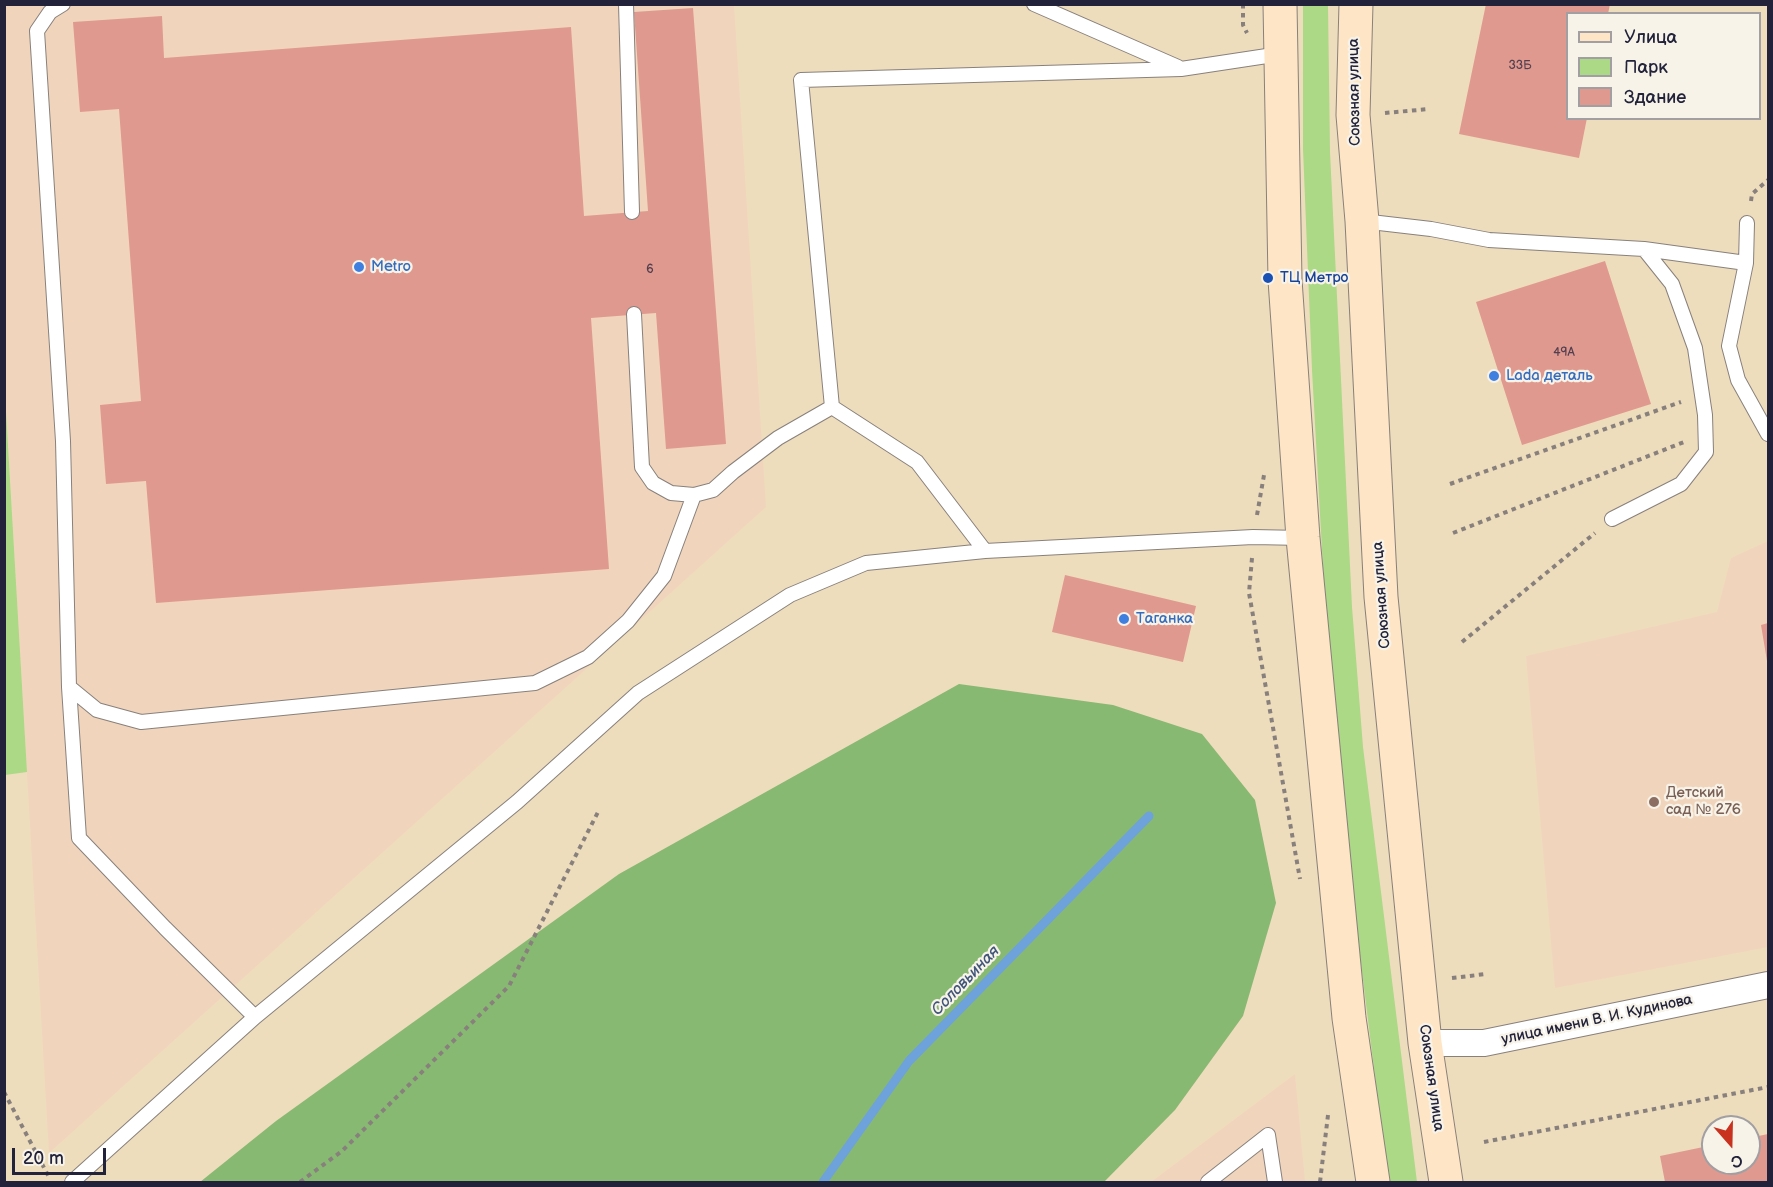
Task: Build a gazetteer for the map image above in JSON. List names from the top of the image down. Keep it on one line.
{"streets":{"main road":["Союзная улица"],"street":["улица имени В. И. Кудинова"]},"crossings":[["Союзная улица","улица имени В. И. Кудинова"]],"water":["Соловьиная"],"places":["Metro","ТЦ Метро","Lada деталь","Таганка","Детский сад № 276"],"house_numbers":["33Б","6","49А"],"legend":["Улица","Парк","Здание"],"scale_bar":"20 m","north":"bottom"}
